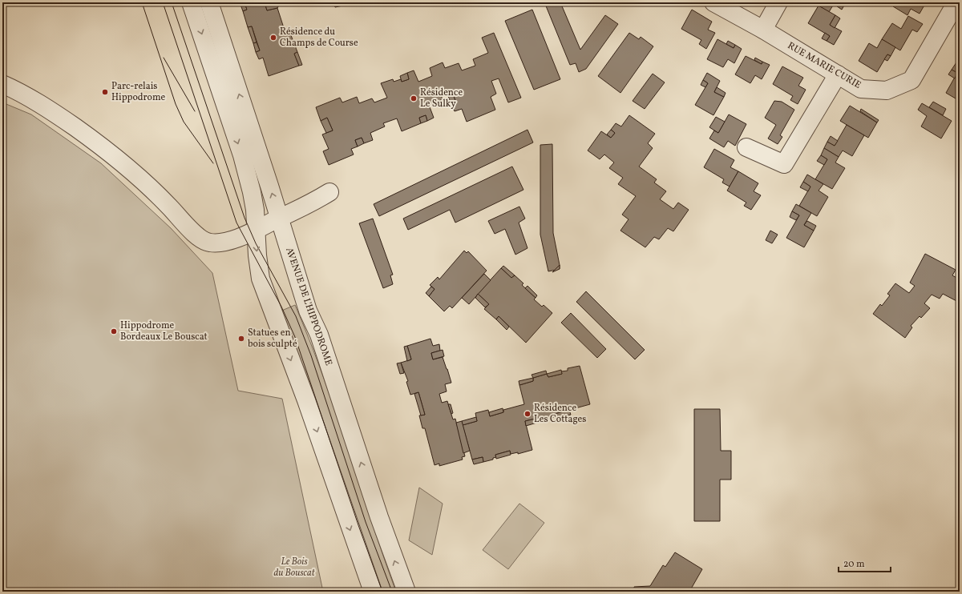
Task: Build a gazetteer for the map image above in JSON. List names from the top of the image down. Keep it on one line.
{"streets":{"street":["RUE MARIE CURIE","AVENUE DE L'HIPPODROME"]},"parks":["Le Bois du Bouscat"],"places":["Résidence du Champs de Course","Parc-relais Hippodrome","Résidence Le Sulky","Hippodrome Bordeaux Le Bouscat","Statues en bois sculpté","Résidence Les Cottages"],"scale_bar":"20 m"}
